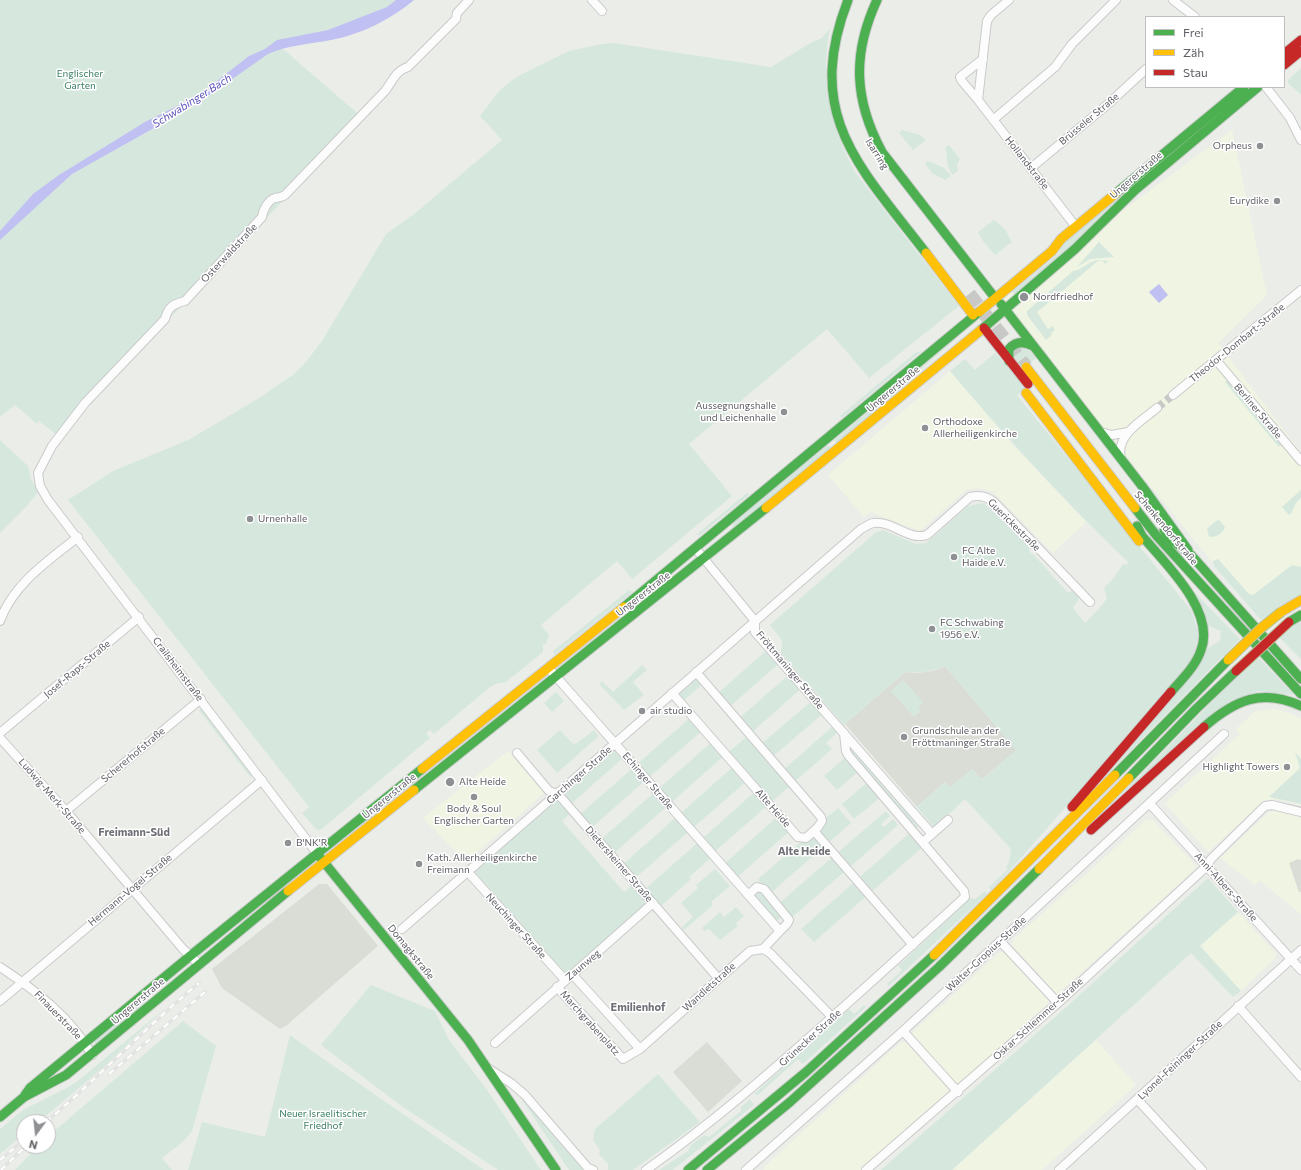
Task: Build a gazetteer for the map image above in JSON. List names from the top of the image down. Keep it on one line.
{"streets":{"main road":["Isarring","Ungererstraße","Schenkendorfstraße","Domagkstraße"],"street":["Brüsseler Straße","Hollandstraße","Osterwaldstraße","Theodor-Dombart-Straße","Berliner Straße","Guerickestraße","Josef-Raps-Straße","Crailsheimstraße","Fröttmaninger Straße","Schererhofstraße","Garchinger Straße","Echinger Straße","Ludwig-Merk-Straße","Alte Heide","Dietersheimer Straße","Anni-Albers-Straße","Hermann-Vogel-Straße","Neuchinger Straße","Walter-Gropius-Straße","Zaunweg","Wandletstraße","Finauerstraße","Oskar-Schlemmer-Straße","Marchgrabenplatz","Grünecker Straße","Lyonel-Feininger-Straße"]},"crossings":[["Brüsseler Straße","Hollandstraße"],["Hollandstraße","Ungererstraße"],["Ungererstraße","Crailsheimstraße"],["Ungererstraße","Fröttmaninger Straße"],["Ungererstraße","Echinger Straße"],["Ungererstraße","Ludwig-Merk-Straße"],["Ungererstraße","Domagkstraße"],["Ungererstraße","Finauerstraße"],["Osterwaldstraße","Crailsheimstraße"],["Theodor-Dombart-Straße","Berliner Straße"],["Guerickestraße","Fröttmaninger Straße"],["Guerickestraße","Garchinger Straße"],["Josef-Raps-Straße","Crailsheimstraße"],["Crailsheimstraße","Schererhofstraße"],["Crailsheimstraße","Hermann-Vogel-Straße"],["Crailsheimstraße","Domagkstraße"],["Fröttmaninger Straße","Garchinger Straße"],["Schererhofstraße","Ludwig-Merk-Straße"],["Garchinger Straße","Echinger Straße"],["Garchinger Straße","Alte Heide"],["Garchinger Straße","Dietersheimer Straße"],["Garchinger Straße","Neuchinger Straße"],["Echinger Straße","Wandletstraße"],["Ludwig-Merk-Straße","Hermann-Vogel-Straße"],["Dietersheimer Straße","Zaunweg"],["Dietersheimer Straße","Wandletstraße"],["Anni-Albers-Straße","Walter-Gropius-Straße"],["Anni-Albers-Straße","Oskar-Schlemmer-Straße"],["Anni-Albers-Straße","Lyonel-Feininger-Straße"],["Hermann-Vogel-Straße","Finauerstraße"],["Neuchinger Straße","Zaunweg"],["Zaunweg","Marchgrabenplatz"],["Wandletstraße","Marchgrabenplatz"]],"districts":["Freimann-Süd","Alte Heide","Emilienhof"],"water":["Schwabinger Bach"],"parks":["Englischer Garten","Neuer Israelitischer Friedhof"],"places":["Orpheus","Eurydike","Nordfriedhof","Aussegnungshalle und Leichenhalle","Orthodoxe Allerheiligenkirche","Urnenhalle","FC Alte Haide e.V.","FC Schwabing 1956 e.V.","air studio","Grundschule an der Fröttmaninger Straße","Highlight Towers","Alte Heide","Body & Soul Englischer Garten","B'NK'R","Kath. Allerheiligenkirche Freimann"],"legend":["Frei","Zäh","Stau"],"north":"bottom"}
